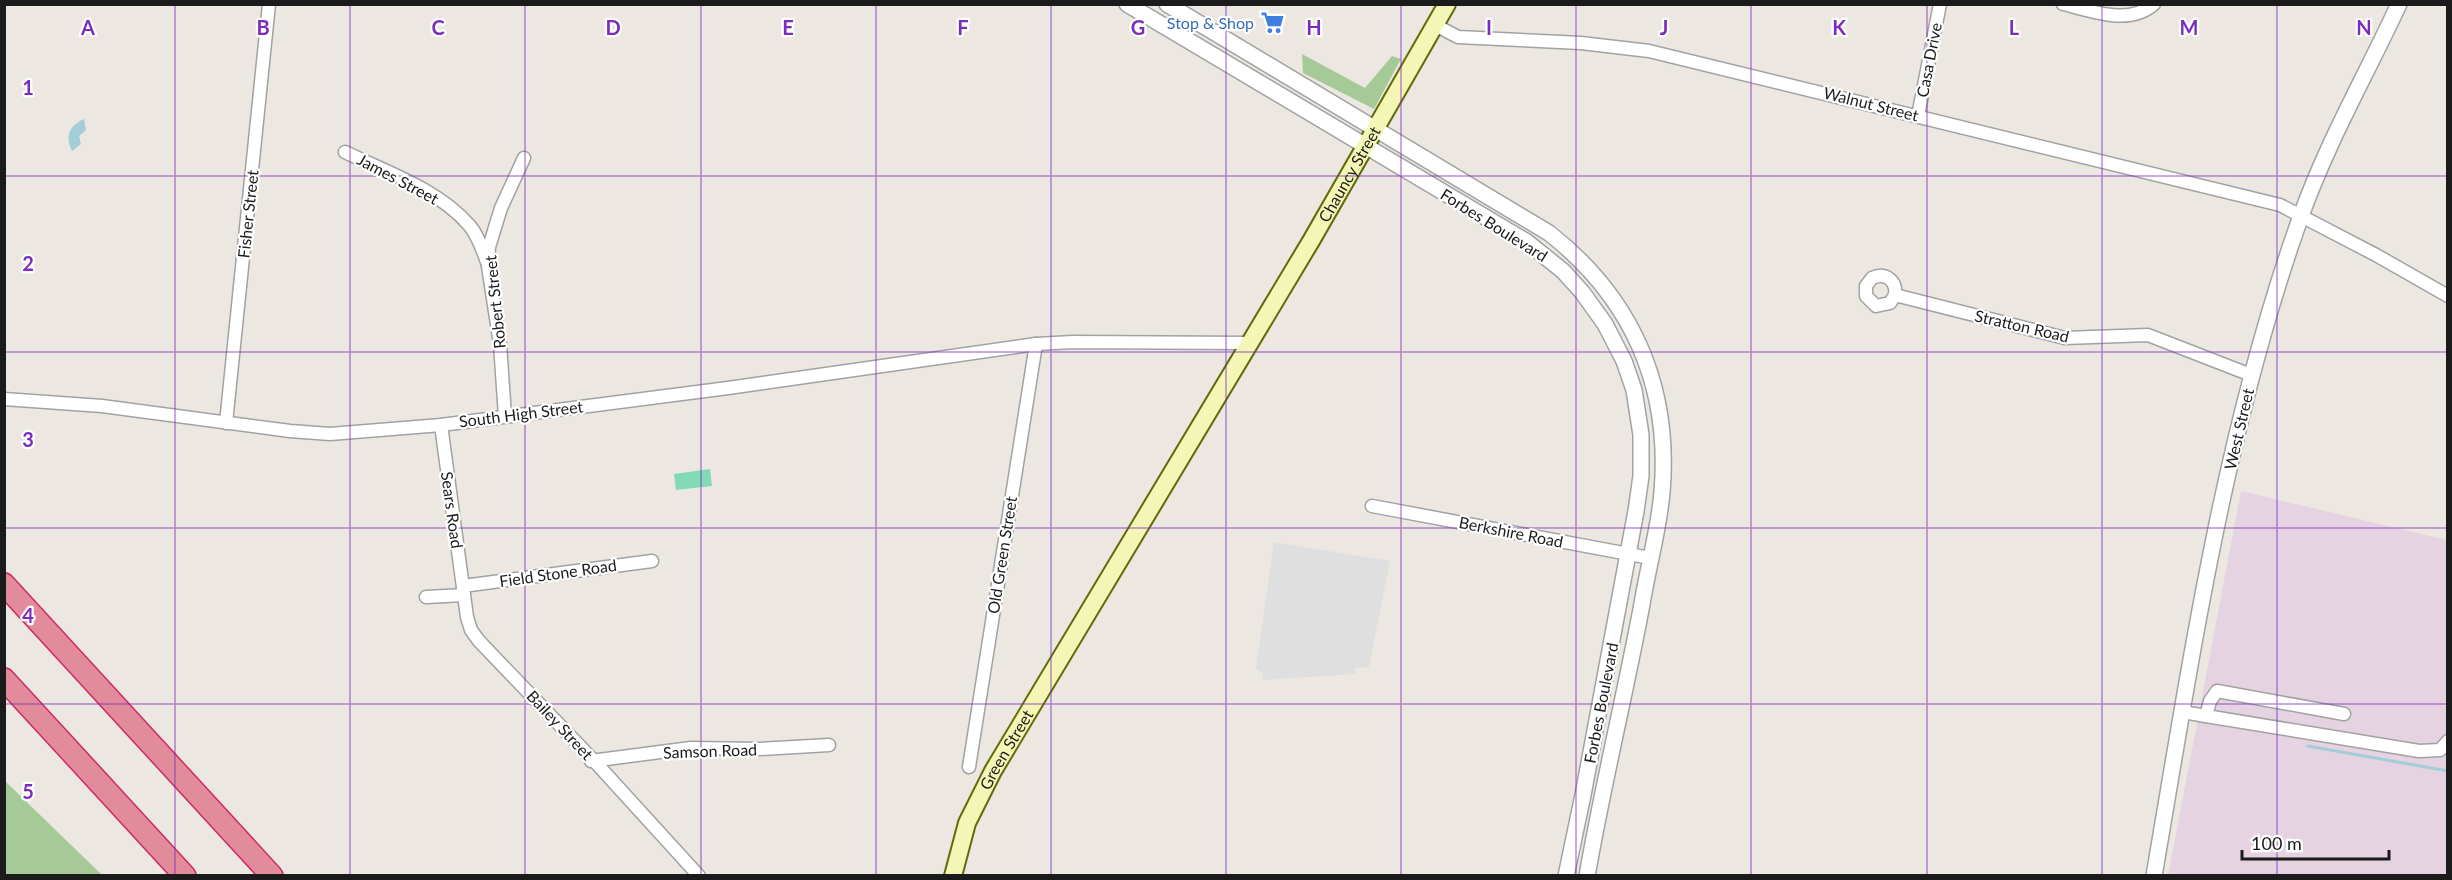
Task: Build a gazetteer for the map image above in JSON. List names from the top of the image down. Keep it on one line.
{"streets":{"main road":["Chauncy Street","Green Street"],"street":["Casa Drive","Walnut Street","James Street","Fisher Street","Forbes Boulevard","Robert Street","Stratton Road","South High Street","West Street","Sears Road","Berkshire Road","Old Green Street","Field Stone Road","Bailey Street","Samson Road"]},"crossings":[["Casa Drive","Walnut Street"],["Walnut Street","Chauncy Street"],["Walnut Street","West Street"],["Chauncy Street","Forbes Boulevard"],["Chauncy Street","Green Street"],["James Street","Robert Street"],["Fisher Street","South High Street"],["Forbes Boulevard","Berkshire Road"],["Robert Street","South High Street"],["Stratton Road","West Street"],["South High Street","Sears Road"],["South High Street","Old Green Street"],["Sears Road","Field Stone Road"],["Sears Road","Bailey Street"],["Field Stone Road","Bailey Street"],["Bailey Street","Samson Road"]],"places":{"supermarket":["Stop & Shop"]},"scale_bar":"100 m","grid":{"columns":["A","B","C","D","E","F","G","H","I","J","K","L","M","N"],"rows":["1","2","3","4","5"]}}
